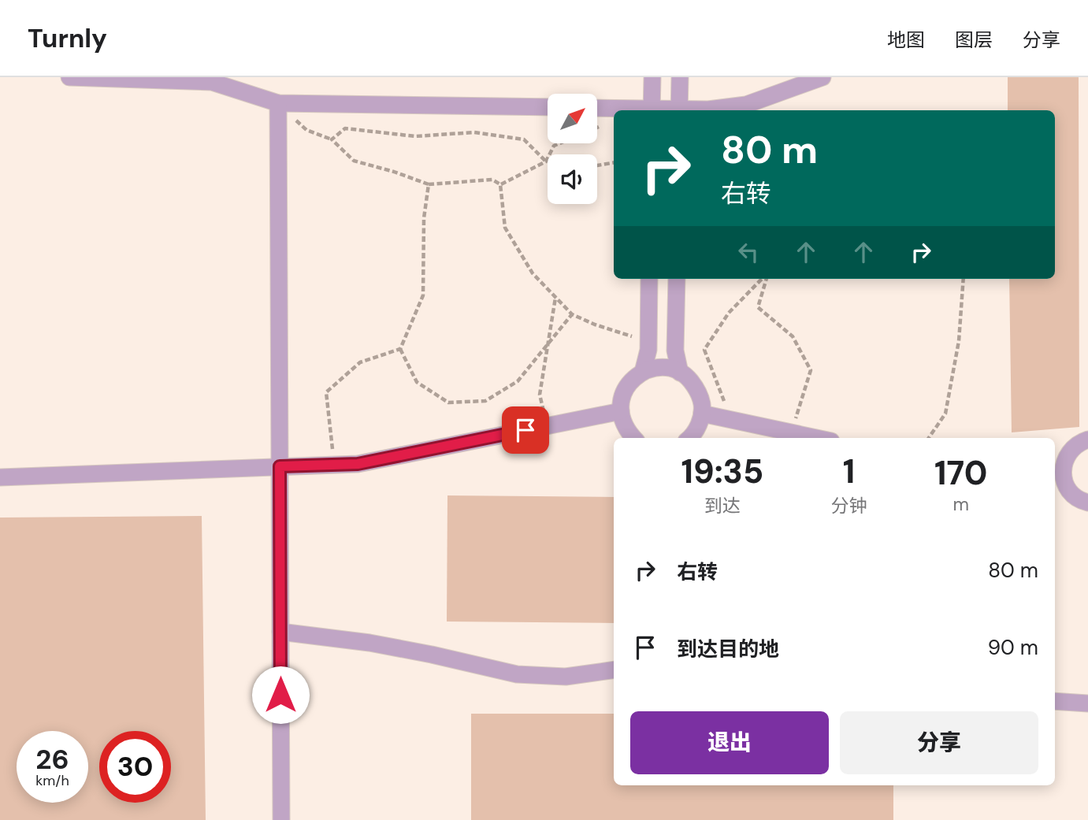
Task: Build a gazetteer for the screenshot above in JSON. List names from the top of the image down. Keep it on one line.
{"north":"top right","page":{"header":"Turnly","nav":["地图","图层","分享"],"turn":["80 m","右转"],"eta":["19:35","到达","1","分钟","170","m"],"list":[{"name":"右转","value":"80 m"},{"name":"到达目的地","value":"90 m"}],"buttons":["退出","分享"],"speed":"26 km/h","limit":"30"}}
